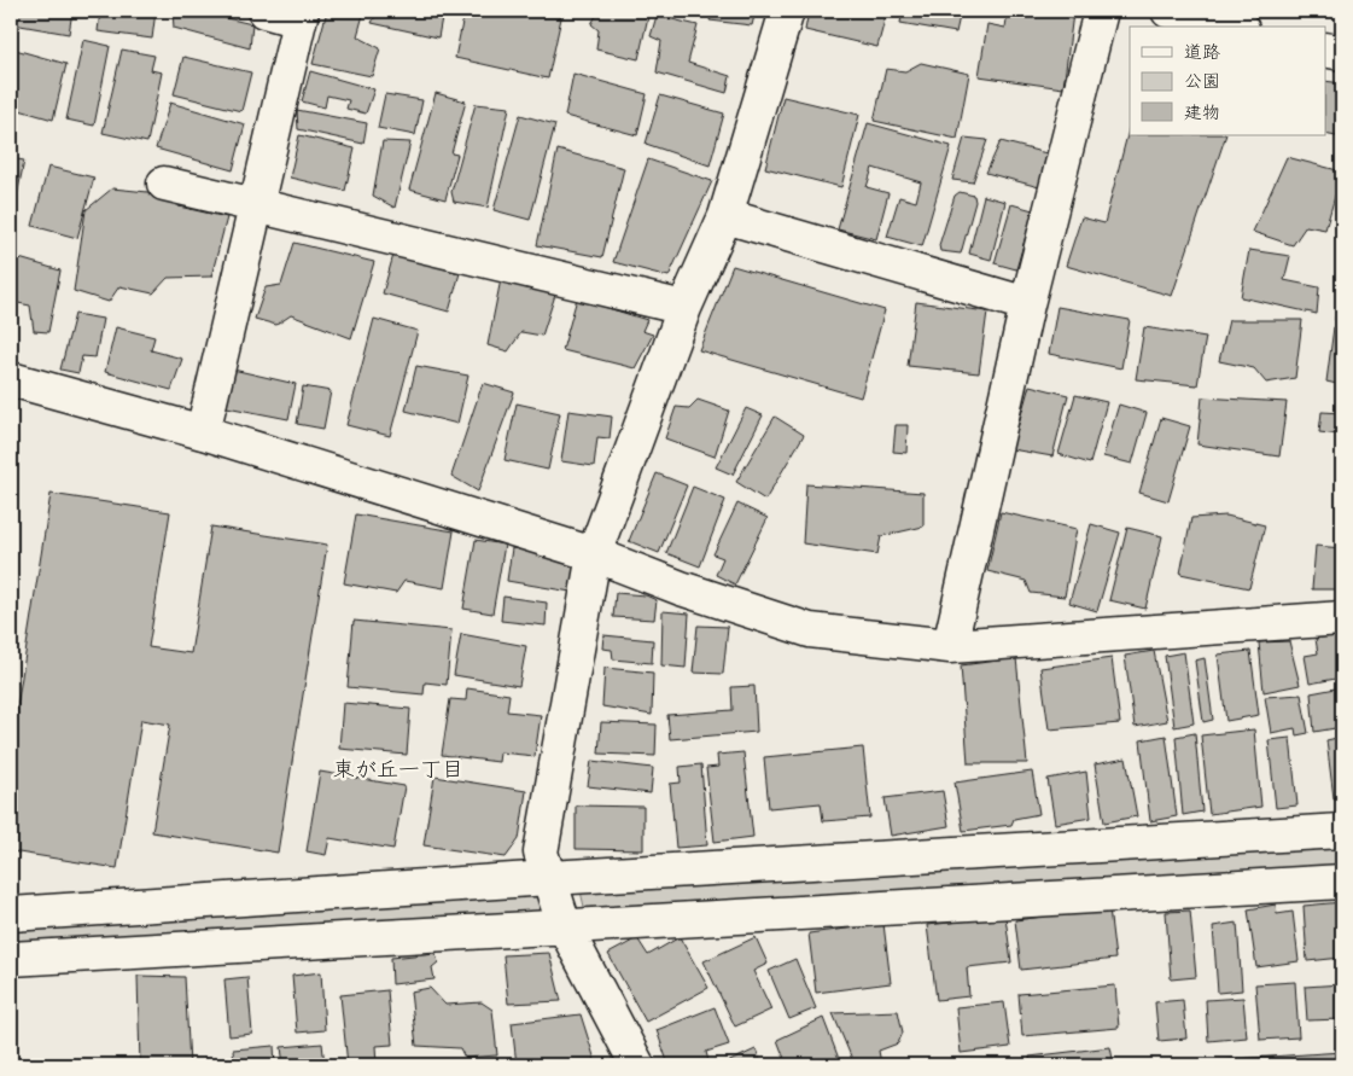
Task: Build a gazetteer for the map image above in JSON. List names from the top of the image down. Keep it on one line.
{"districts":["東が丘一丁目"],"legend":["道路","公園","建物"]}
